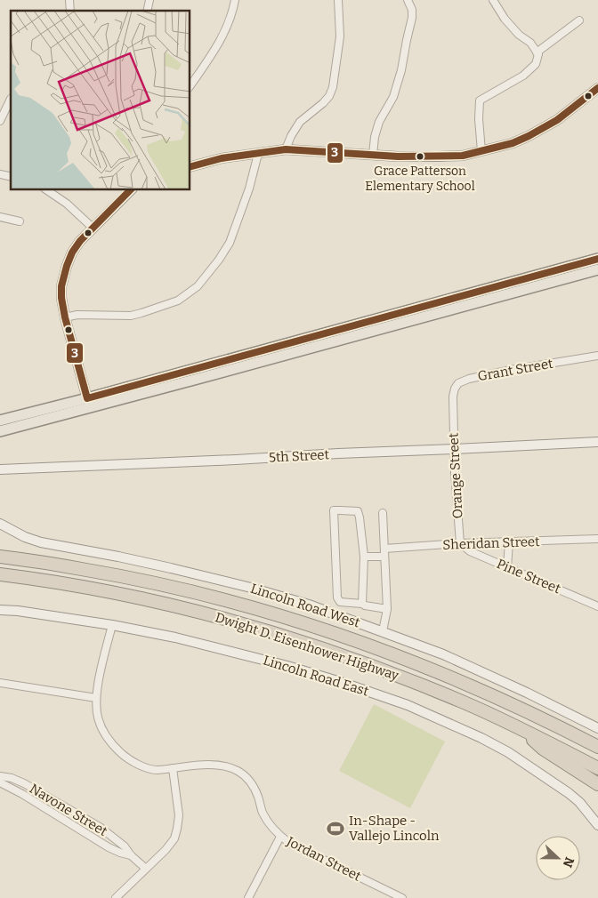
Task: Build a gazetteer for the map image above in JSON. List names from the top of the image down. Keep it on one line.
{"streets":{"highway":["Dwight D. Eisenhower Highway"],"street":["Grant Street","5th Street","Orange Street","Sheridan Street","Pine Street","Lincoln Road West","Lincoln Road East","Navone Street","Jordan Street"]},"crossings":[["Grant Street","Orange Street"],["5th Street","Orange Street"],["Orange Street","Sheridan Street"],["Orange Street","Pine Street"],["Sheridan Street","Pine Street"],["Lincoln Road East","Jordan Street"]],"places":{"other":["Grace Patterson Elementary School"],"sports":["In-Shape - Vallejo Lincoln"]},"lines":["transit line 3"],"north":"right"}
